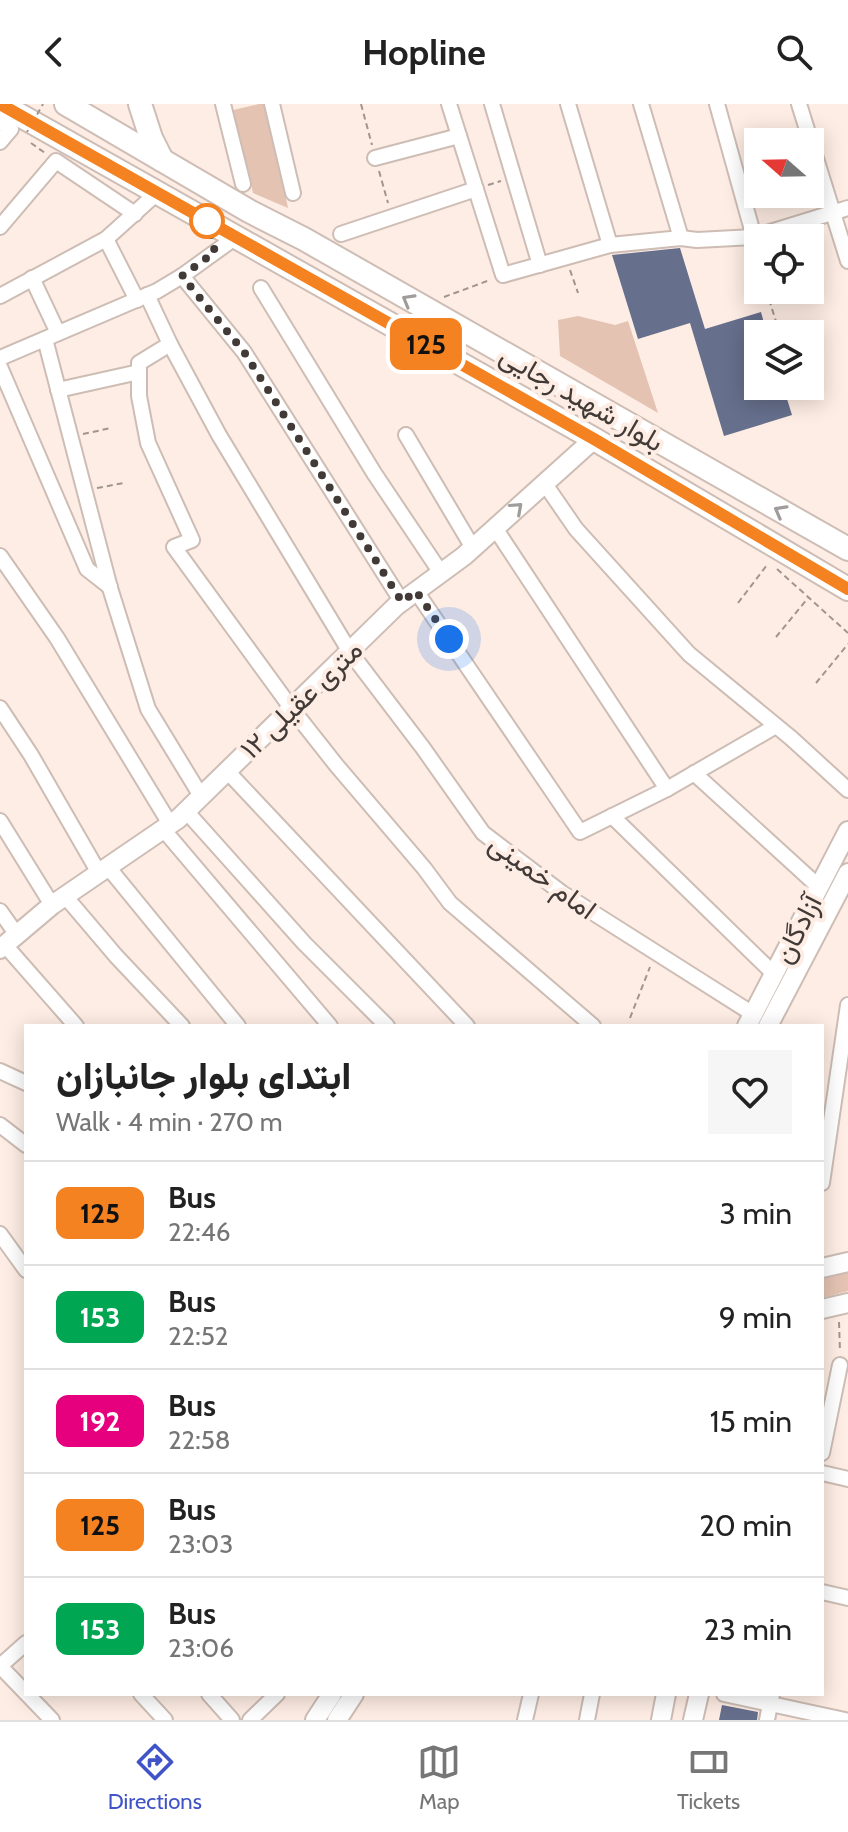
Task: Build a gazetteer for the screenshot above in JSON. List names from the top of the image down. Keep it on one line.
{"streets":{"main road":["بلوار شهید رجایی"],"street":["۱۲ متری عقیلی","امام خمینی","آزادگان"]},"crossings":[["بلوار شهید رجایی","۱۲ متری عقیلی"],["۱۲ متری عقیلی","امام خمینی"],["امام خمینی","آزادگان"]],"lines":["bus line 125"],"north":"left","page":{"header":"Hopline","on_map":"125","heading":["ابتدای بلوار جانبازان","Walk · 4 min · 270 m"],"list":[{"mark":"125","name":"Bus","note":"22:46","value":"3 min"},{"mark":"153","name":"Bus","note":"22:52","value":"9 min"},{"mark":"192","name":"Bus","note":"22:58","value":"15 min"},{"mark":"125","name":"Bus","note":"23:03","value":"20 min"},{"mark":"153","name":"Bus","note":"23:06","value":"23 min"}],"tabs":["Directions","Map","Tickets"]}}
